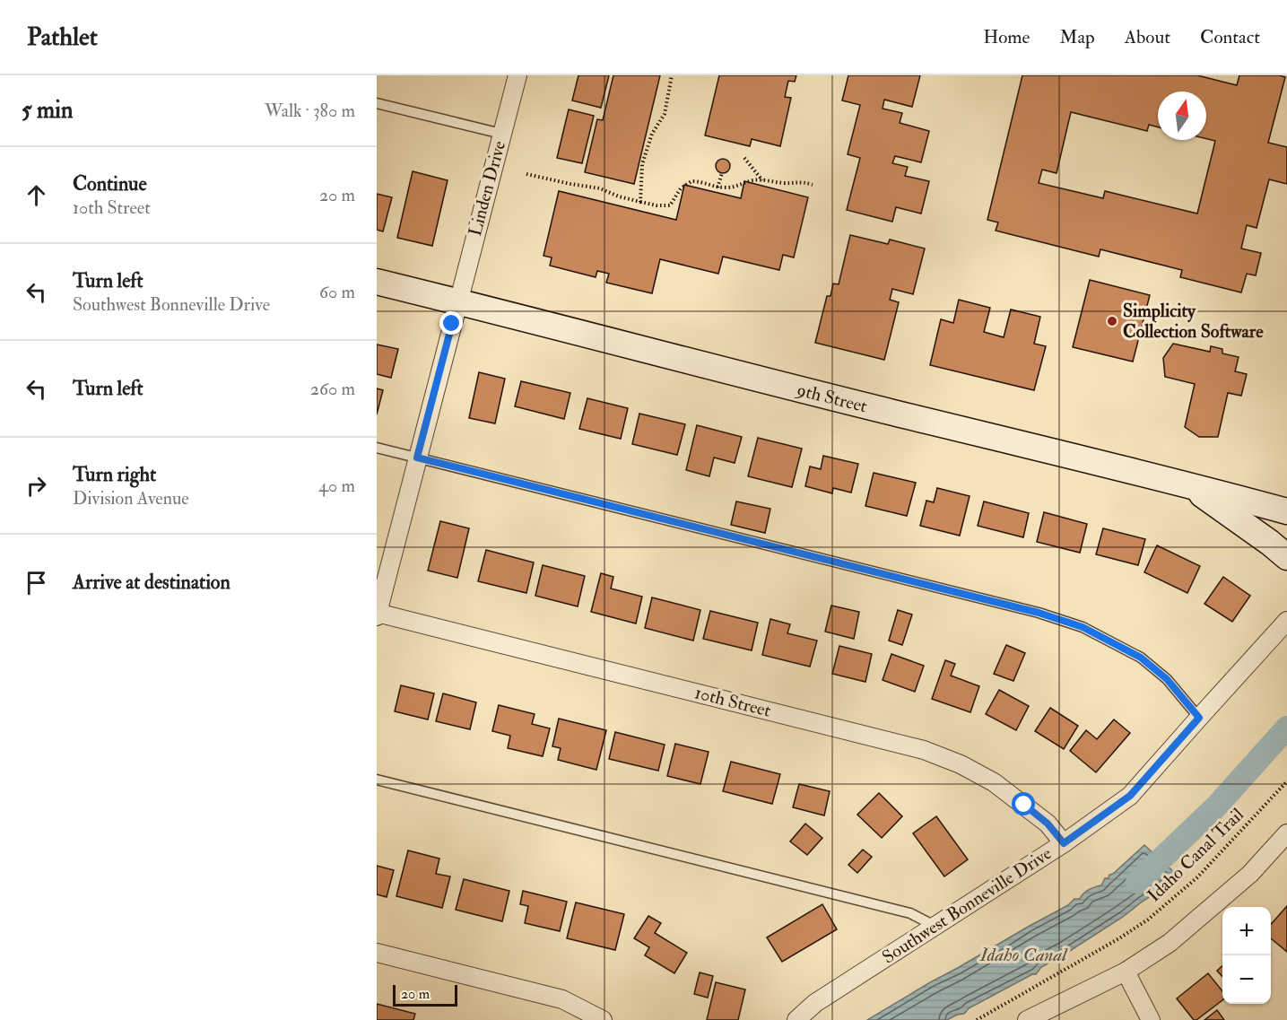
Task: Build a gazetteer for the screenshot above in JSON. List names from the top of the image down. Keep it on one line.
{"streets":{"street":["Linden Drive","9th Street","10th Street","Southwest Bonneville Drive"],"path":["Idaho Canal Trail"]},"crossings":[["Linden Drive","9th Street"],["Linden Drive","10th Street"],["10th Street","Southwest Bonneville Drive"]],"water":["Idaho Canal"],"places":["Simplicity Collection Software"],"scale_bar":"20 m","north":"top","page":{"header":"Pathlet","nav":["Home","Map","About","Contact"],"heading":["5 min","Walk · 380 m"],"list":[["Continue","10th Street","20 m"],["Turn left","Southwest Bonneville Drive","60 m"],["Turn left","260 m"],["Turn right","Division Avenue","40 m"],"Arrive at destination"],"map_buttons":["+","−"],"scale":"20 m"}}
